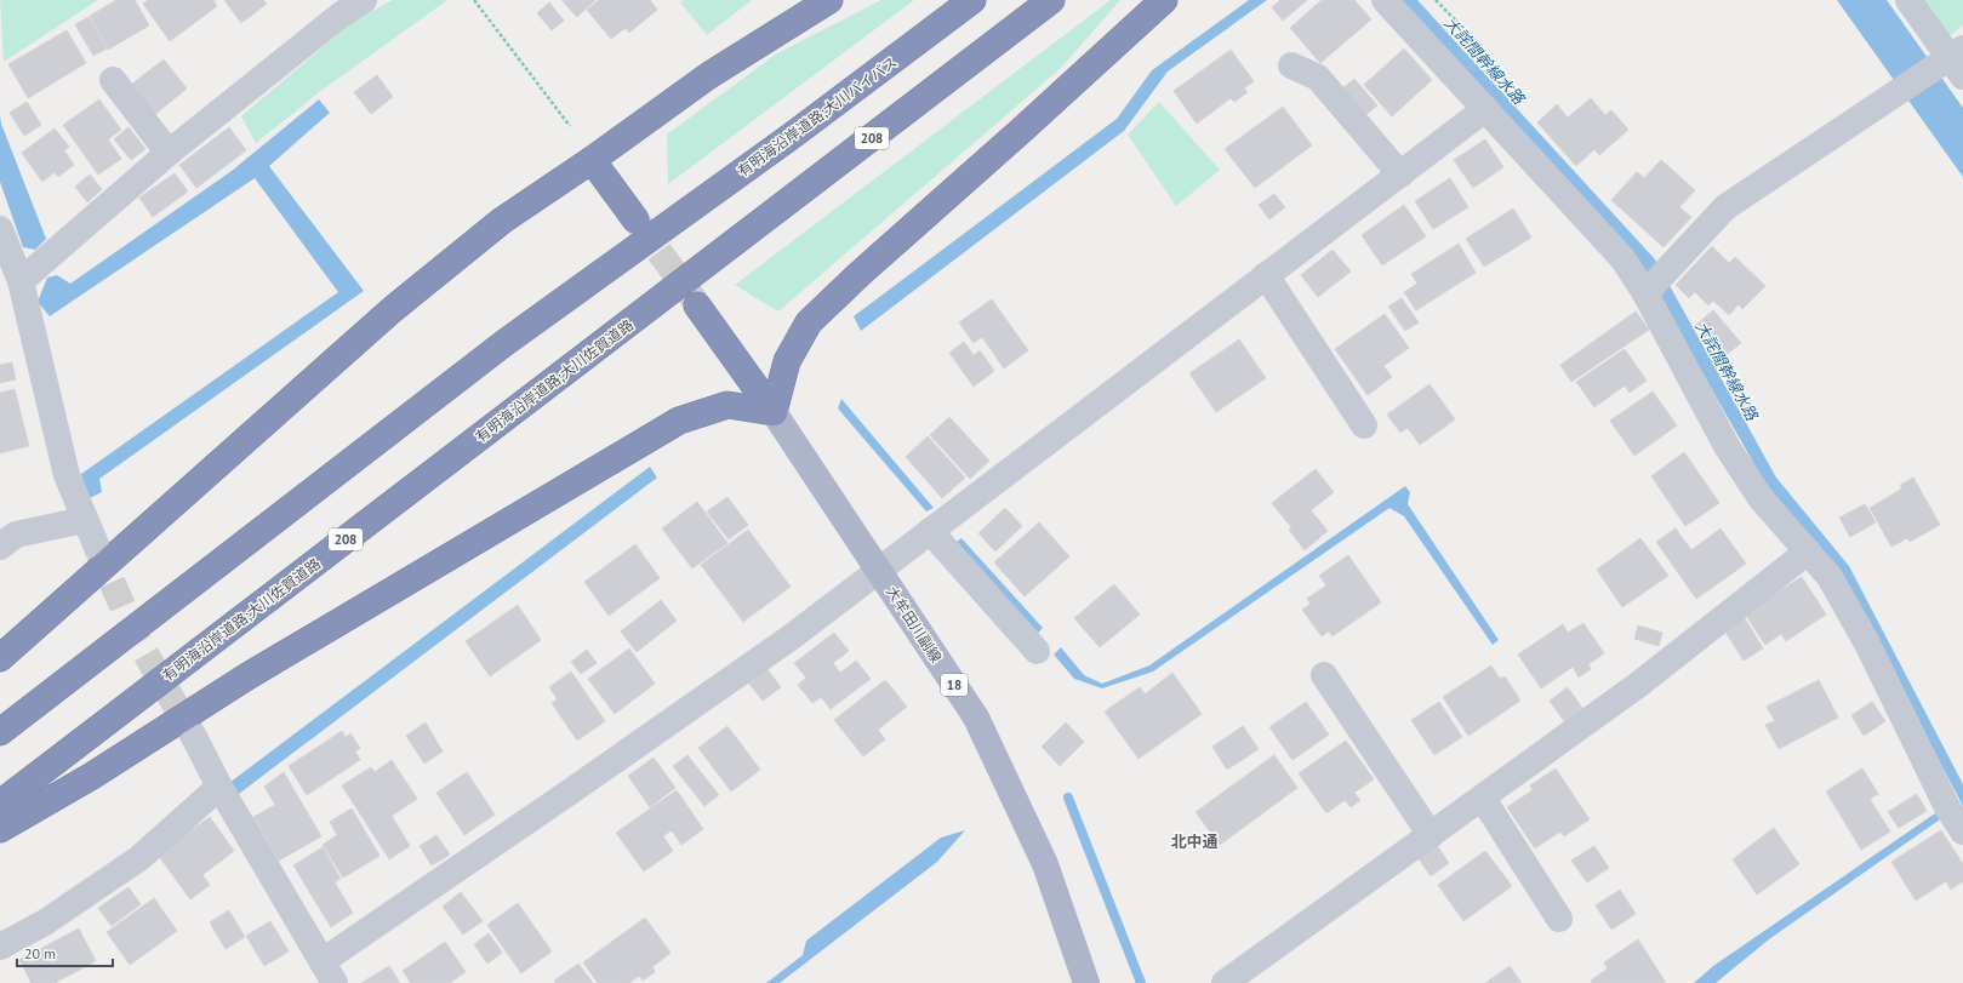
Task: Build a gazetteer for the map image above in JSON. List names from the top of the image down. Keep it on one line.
{"streets":{"highway":["有明海沿岸道路;大川バイパス","208","有明海沿岸道路;大川佐賀道路"],"main road":["大牟田川副線","18"]},"districts":["北中通"],"water":["大詫間幹線水路"],"scale_bar":"20 m"}
